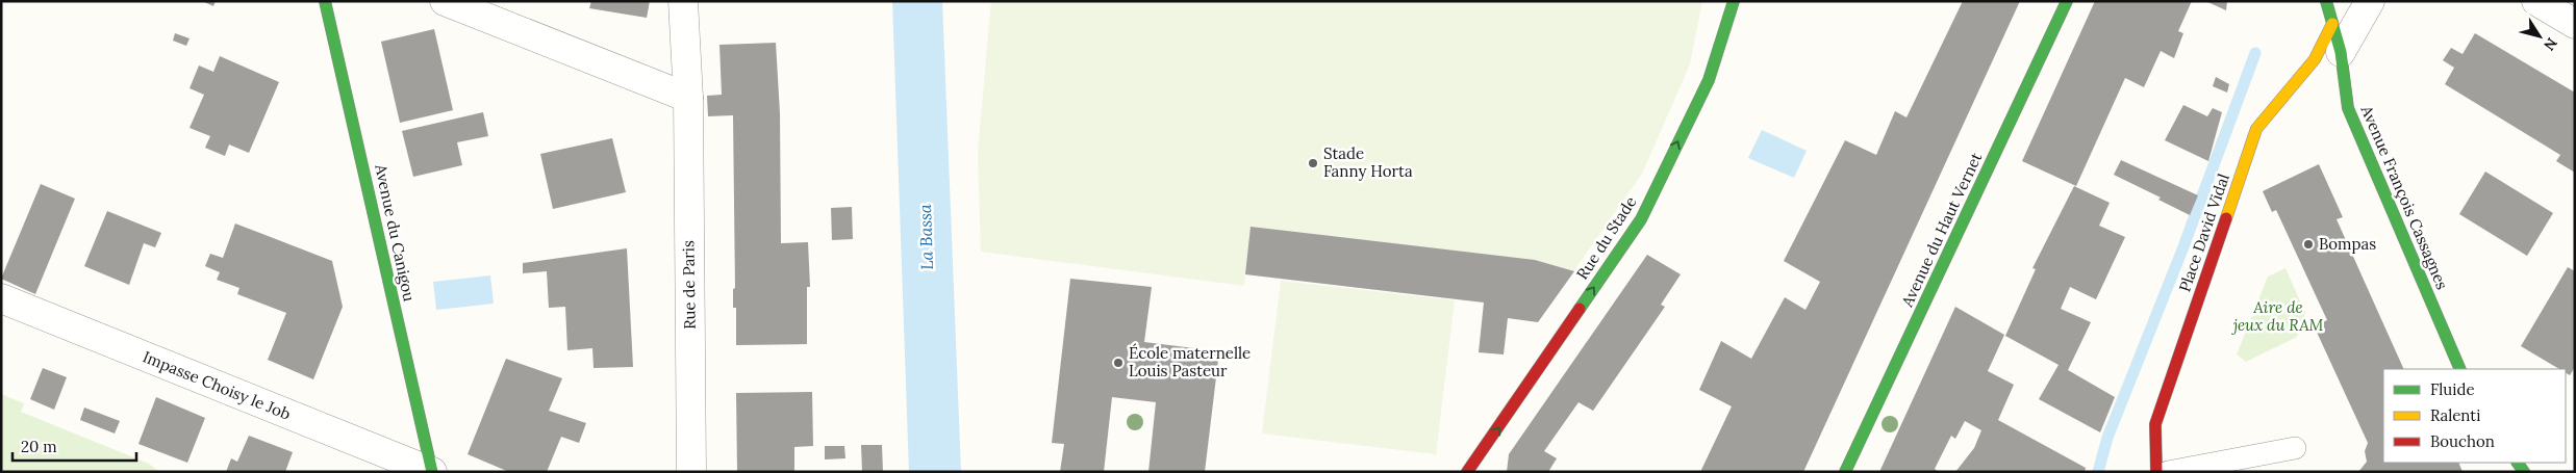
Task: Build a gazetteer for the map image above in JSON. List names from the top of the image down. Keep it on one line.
{"streets":{"street":["Avenue François Cassagnes","Avenue du Haut Vernet","Avenue du Canigou","Place David Vidal","Rue du Stade","Rue de Paris","Impasse Choisy le Job"]},"crossings":[["Avenue François Cassagnes","Place David Vidal"],["Avenue du Canigou","Impasse Choisy le Job"]],"one_way":["Rue du Stade"],"water":["La Bassa"],"parks":["Aire de jeux du RAM"],"places":["Stade Fanny Horta","Bompas","École maternelle Louis Pasteur"],"legend":["Fluide","Ralenti","Bouchon"],"scale_bar":"20 m","north":"bottom right"}
